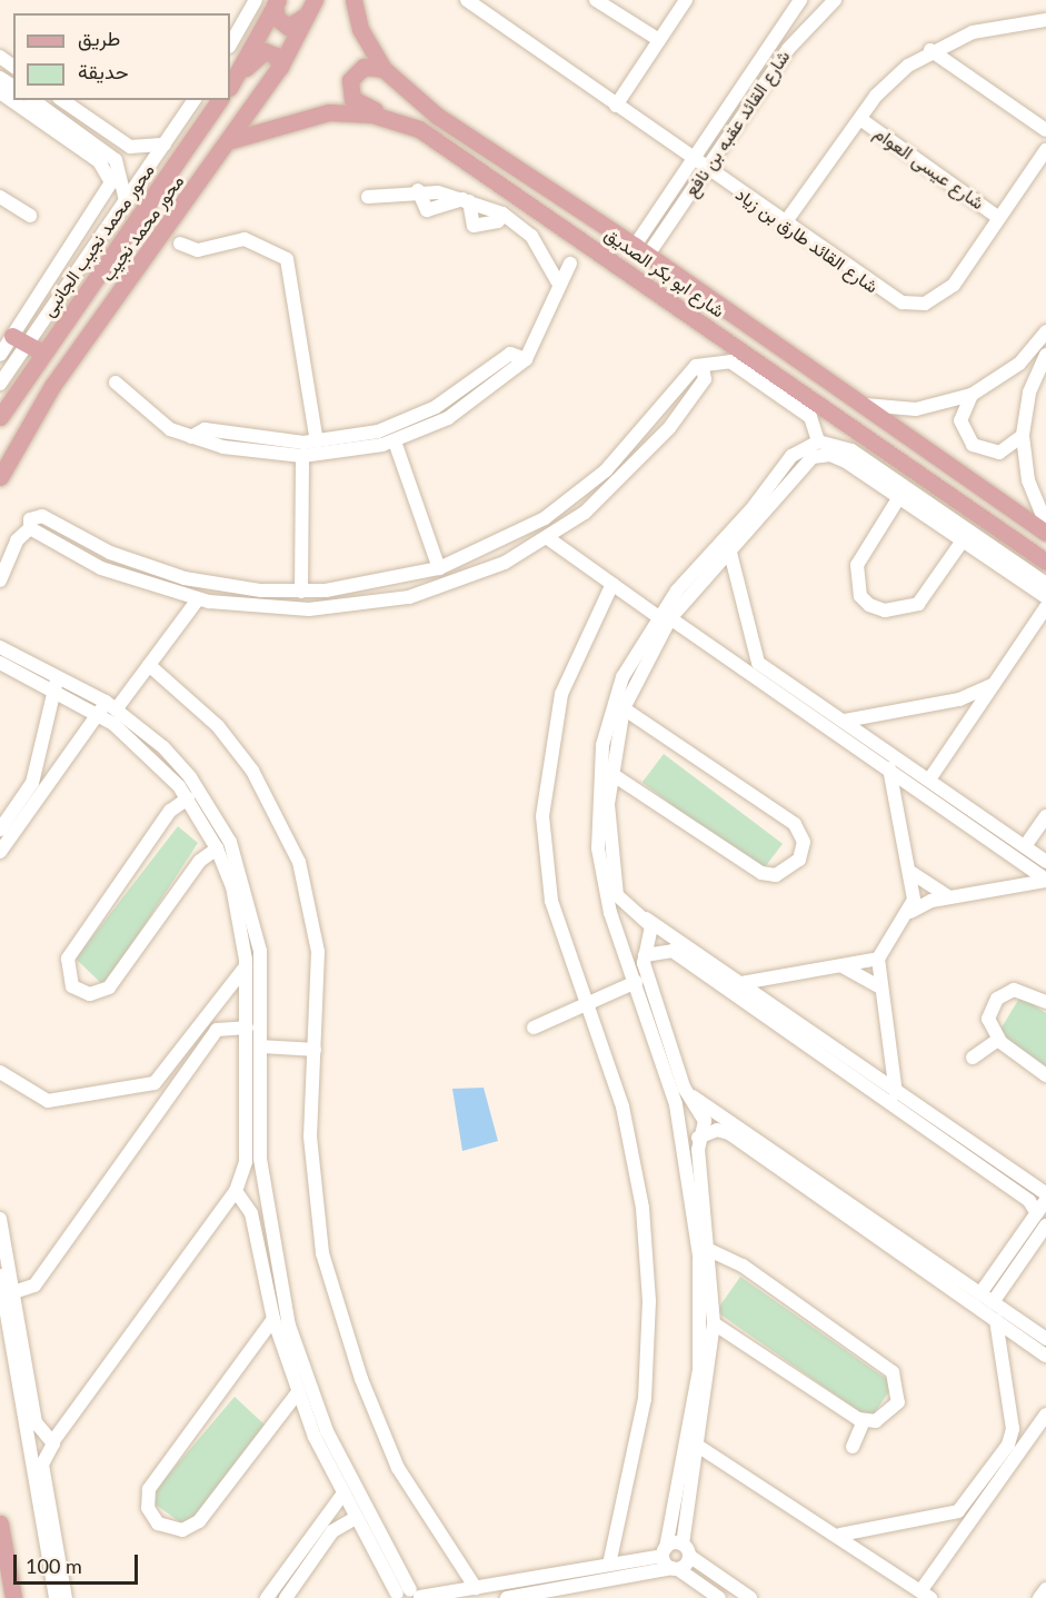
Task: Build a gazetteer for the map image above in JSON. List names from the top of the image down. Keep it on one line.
{"streets":{"main road":["محور محمد نجيب","شارع ابو بكر الصديق"],"street":["شارع القائد عقبه بن نافع","شارع عيسى العوام","محور محمد نجيب الجانبى","شارع القائد طارق بن زياد"]},"crossings":[["شارع القائد عقبه بن نافع","شارع القائد طارق بن زياد"],["شارع القائد عقبه بن نافع","شارع ابو بكر الصديق"],["شارع عيسى العوام","شارع القائد طارق بن زياد"],["محور محمد نجيب","شارع ابو بكر الصديق"]],"legend":["طريق","حديقة"],"scale_bar":"100 m"}
